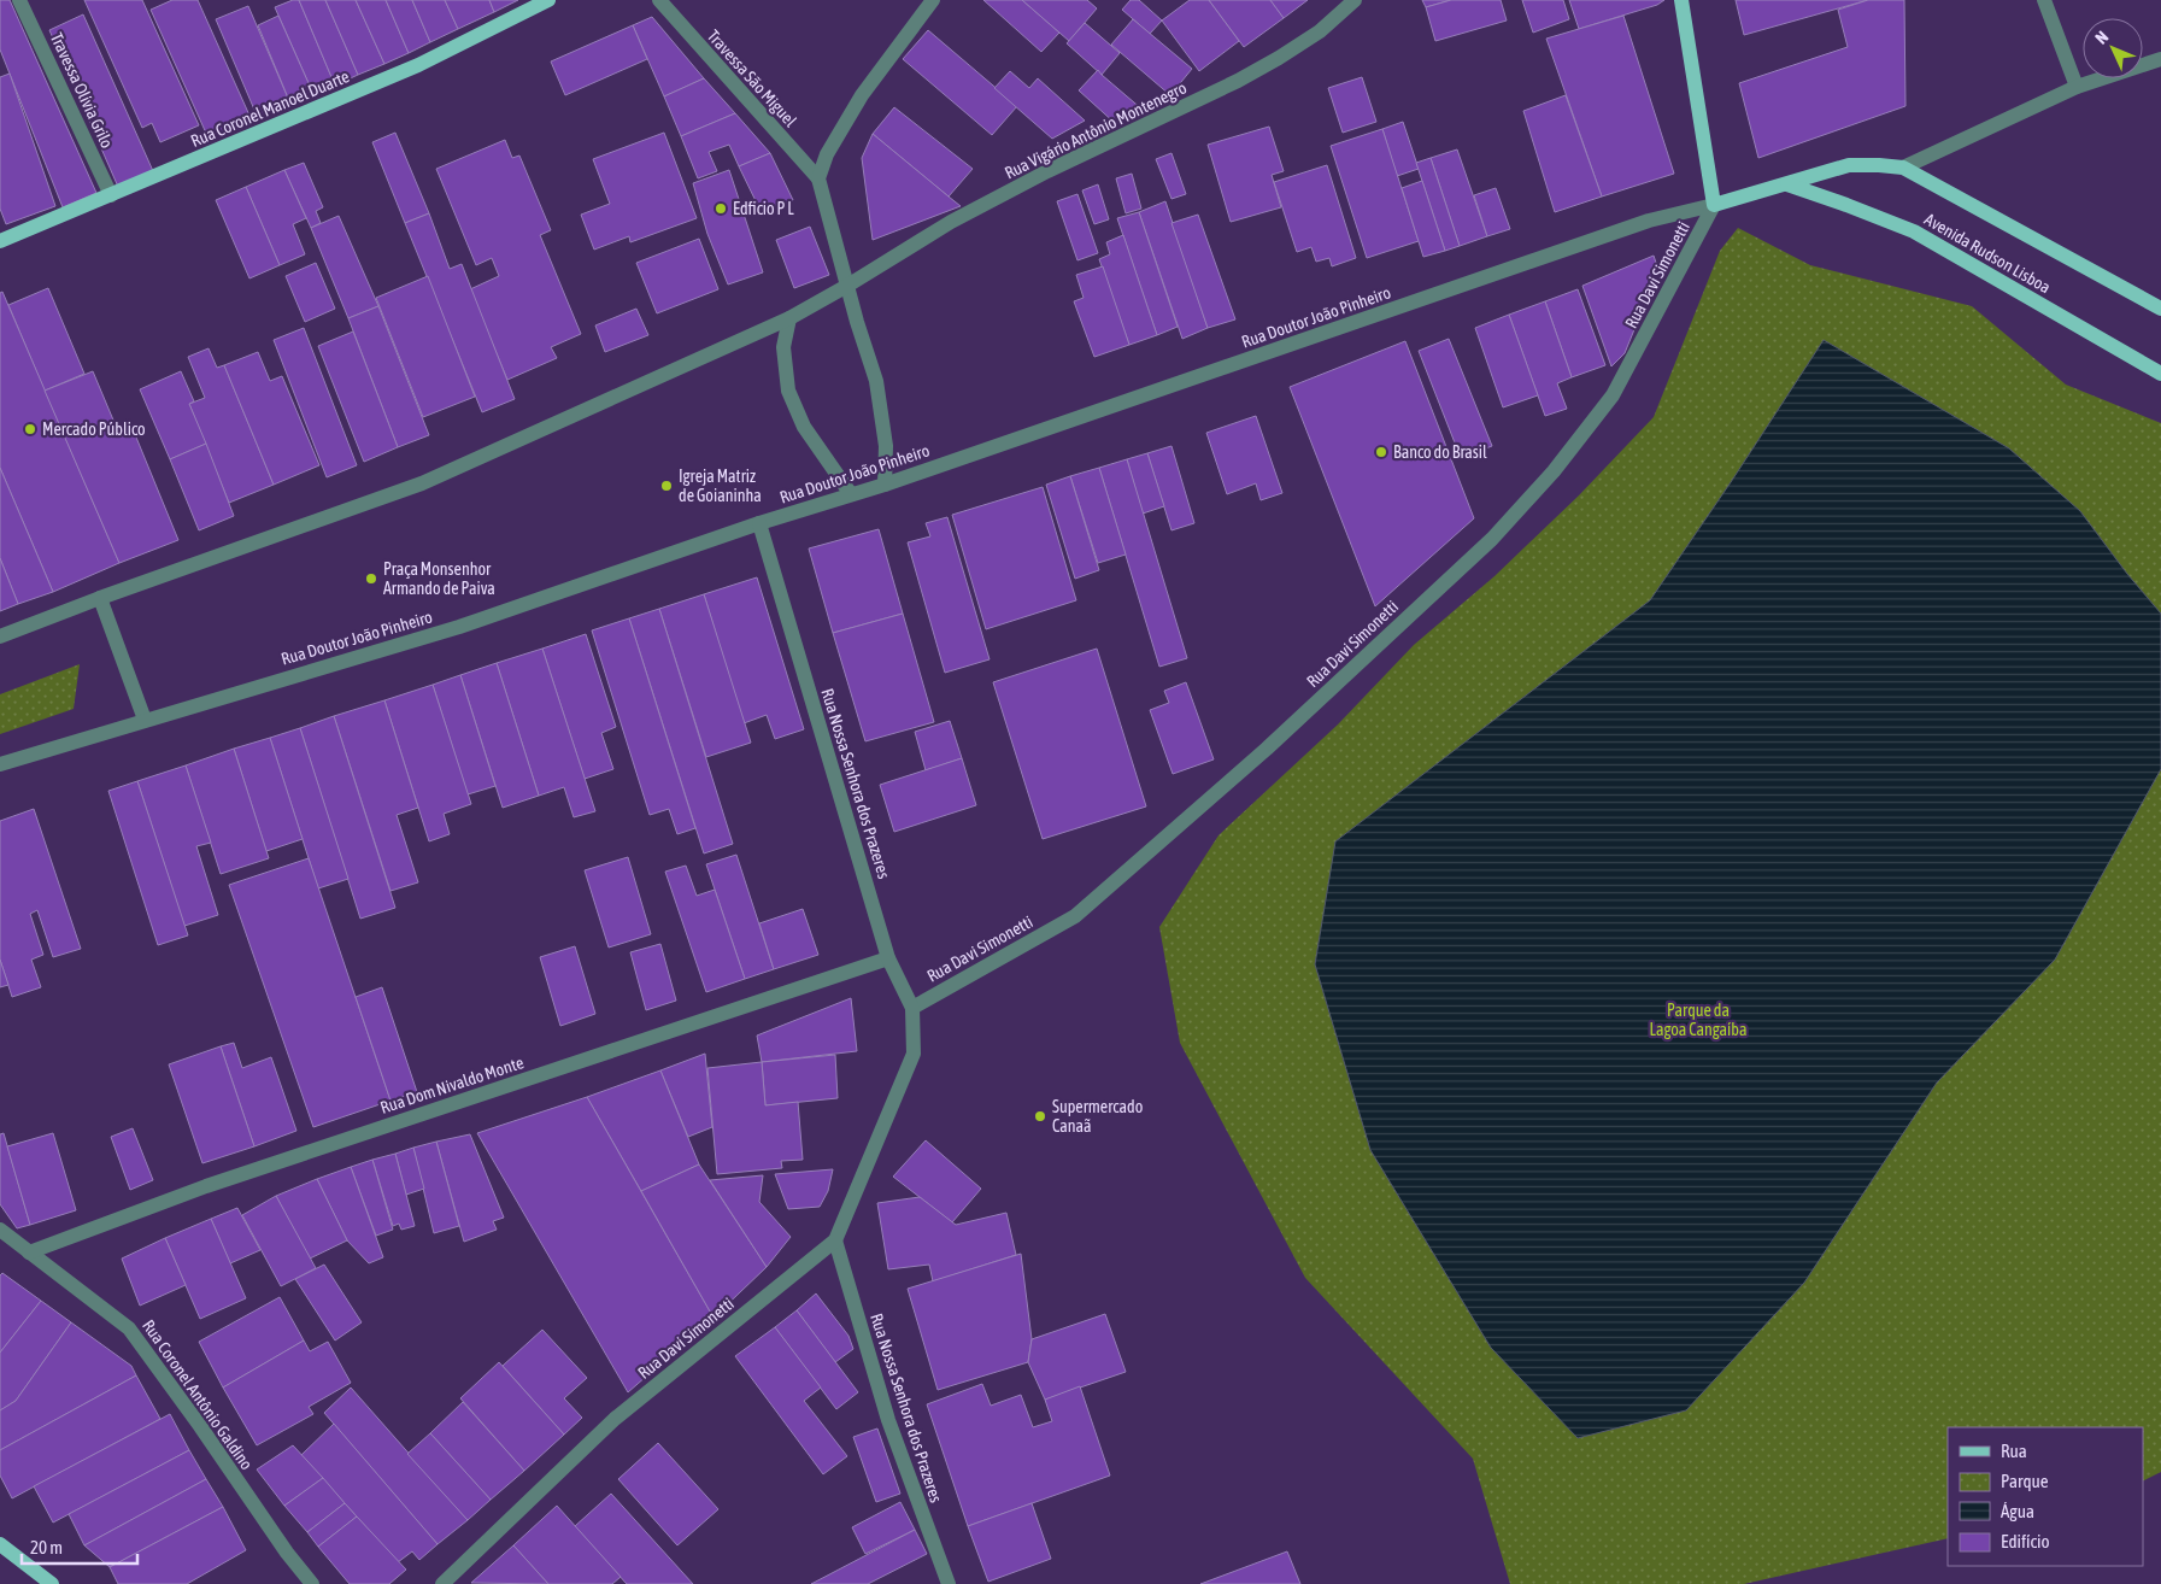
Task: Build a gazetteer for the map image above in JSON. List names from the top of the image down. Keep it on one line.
{"streets":{"main road":["Rua Coronel Manoel Duarte","Avenida Rudson Lisboa"],"street":["Travessa São Miguel","Travessa Olívia Grilo","Rua Vigário Antônio Montenegro","Rua Davi Simonetti","Rua Doutor João Pinheiro","Rua Nossa Senhora dos Prazeres","Rua Dom Nivaldo Monte","Rua Coronel Antônio Galdino"]},"crossings":[["Travessa Olívia Grilo","Rua Coronel Manoel Duarte"],["Avenida Rudson Lisboa","Rua Davi Simonetti"],["Avenida Rudson Lisboa","Rua Doutor João Pinheiro"],["Rua Davi Simonetti","Rua Doutor João Pinheiro"],["Rua Davi Simonetti","Rua Nossa Senhora dos Prazeres"],["Rua Doutor João Pinheiro","Rua Nossa Senhora dos Prazeres"],["Rua Nossa Senhora dos Prazeres","Rua Dom Nivaldo Monte"],["Rua Dom Nivaldo Monte","Rua Coronel Antônio Galdino"]],"parks":["Parque da Lagoa Cangaíba"],"places":["Edficio P L","Mercado Público","Banco do Brasil","Igreja Matriz de Goianinha","Praça Monsenhor Armando de Paiva","Supermercado Canaã"],"legend":["Rua","Parque","Água","Edifício"],"scale_bar":"20 m","north":"top left"}
